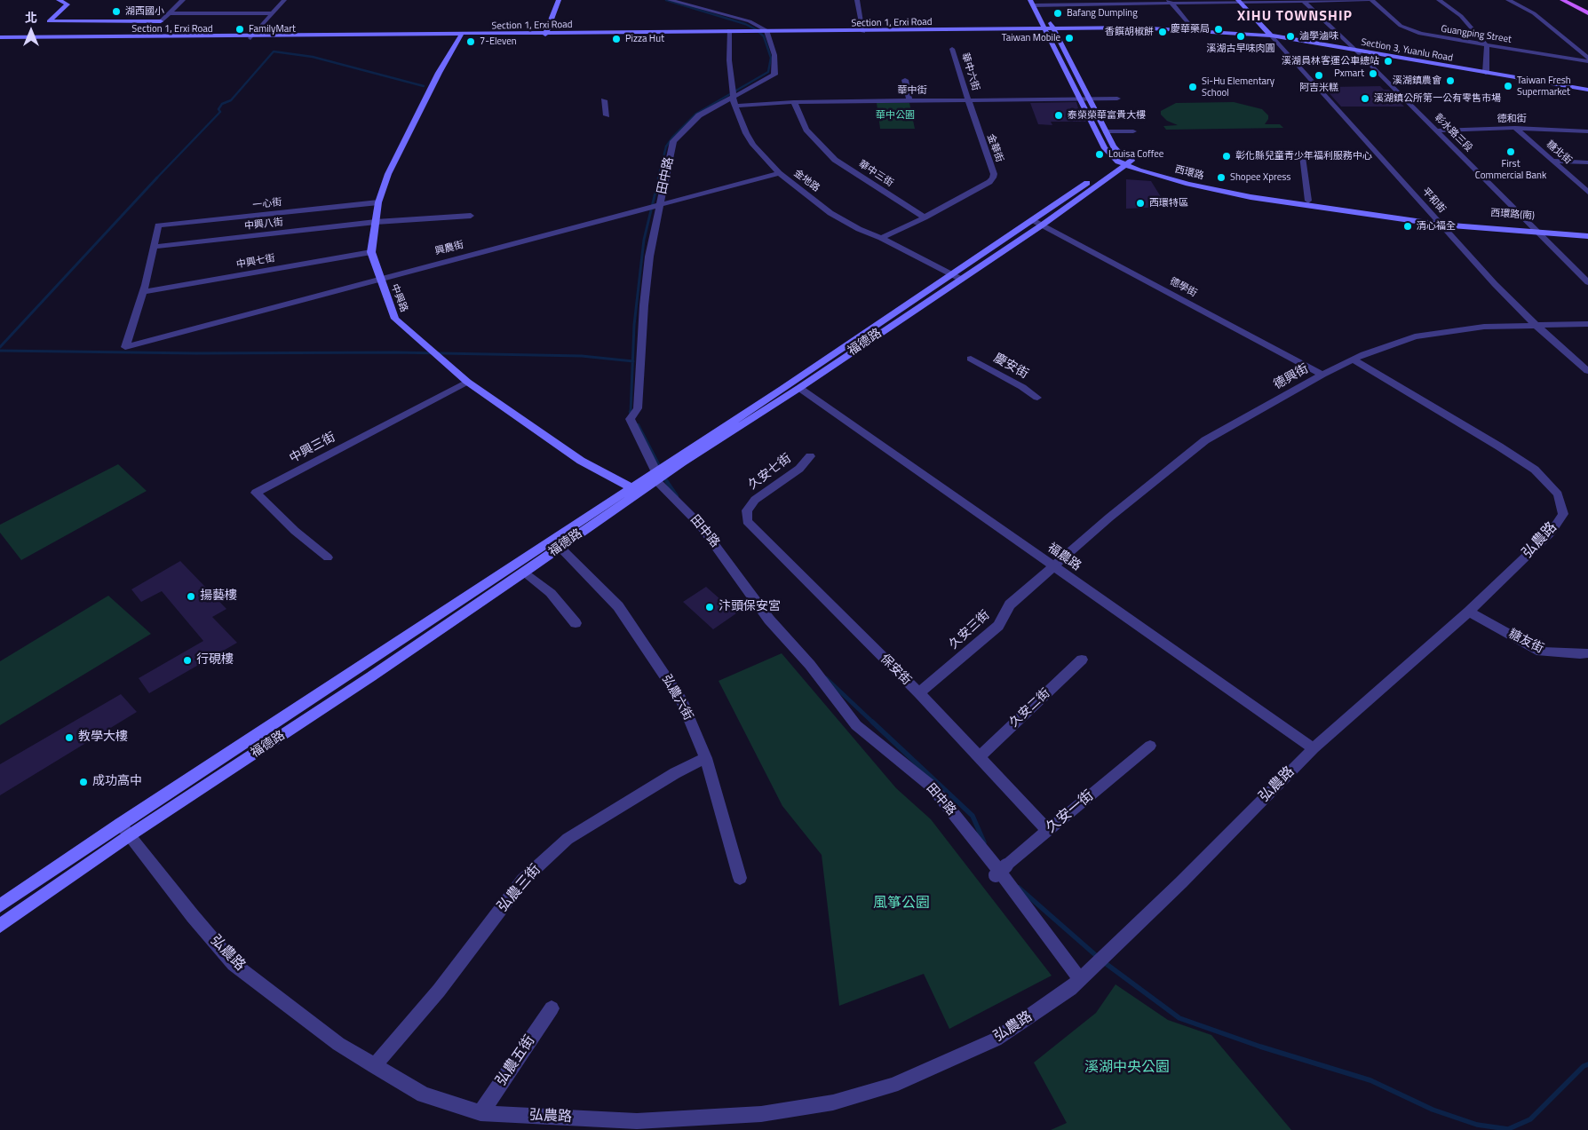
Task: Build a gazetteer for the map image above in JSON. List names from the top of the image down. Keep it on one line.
{"streets":{"street":["Section 1, Erxi Road","Guangping Street","Section 3, Yuanlu Road","華中六街","華中街","德和街","彰水路三段","金華街","糖北街","西環路","華中三街","田中路","金地路","平和街","一心街","西環路(南)","中興八街","興農街","中興七街","德學街","中興路","福德路","慶安街","德興街","中興三街","久安七街","弘農路","福農路","久安三街","糖友街","保安街","弘農六街","久安二街","久安一街","弘農三街","弘農五街"]},"crossings":[["Section 1, Erxi Road","Section 3, Yuanlu Road"],["Section 1, Erxi Road","西環路"],["Section 1, Erxi Road","田中路"],["Section 1, Erxi Road","金地路"],["Section 1, Erxi Road","平和街"],["Section 1, Erxi Road","中興路"],["Section 3, Yuanlu Road","彰水路三段"],["Section 3, Yuanlu Road","平和街"],["華中六街","華中街"],["華中六街","金華街"],["華中街","金華街"],["華中街","西環路"],["華中街","華中三街"],["華中街","金地路"],["德和街","彰水路三段"],["德和街","糖北街"],["彰水路三段","西環路(南)"],["金華街","華中三街"],["西環路","平和街"],["西環路","西環路(南)"],["西環路","福德路"],["田中路","金地路"],["田中路","興農街"],["田中路","福德路"],["田中路","弘農路"],["田中路","久安一街"],["金地路","興農街"],["金地路","福德路"],["平和街","西環路(南)"],["平和街","德興街"],["一心街","中興八街"],["一心街","中興路"],["中興八街","中興路"],["興農街","中興七街"],["興農街","中興路"],["中興七街","中興路"],["德學街","福德路"],["德學街","德興街"],["中興路","福德路"],["中興路","中興三街"],["福德路","弘農路"],["福德路","福農路"],["福德路","弘農六街"],["德興街","弘農路"],["德興街","福農路"],["德興街","久安三街"],["久安七街","保安街"],["弘農路","福農路"],["弘農路","糖友街"],["弘農路","弘農三街"],["弘農路","弘農五街"],["福農路","久安三街"],["久安三街","保安街"],["保安街","久安二街"],["保安街","久安一街"],["弘農六街","弘農三街"]],"districts":["XIHU TOWNSHIP"],"parks":["華中公園","風箏公園","溪湖中央公園"],"places":["湖西國小","Bafang Dumpling","FamilyMart","慶華藥局","香饌胡椒餅","溪湖古早味肉圓","滷學滷味","Taiwan Mobile","Pizza Hut","7-Eleven","溪湖員林客運公車總站","Pxmart","阿吉米糕","溪湖鎮農會","Taiwan Fresh Supermarket","Si-Hu Elementary School","溪湖鎮公所第一公有零售市場","泰榮榮華富貴大樓","First Commercial Bank","Louisa Coffee","彰化縣兒童青少年福利服務中心","Shopee Xpress","西環特區","清心福全","揚藝樓","汴頭保安宮","行硯樓","教學大樓","成功高中"],"north":"top"}
